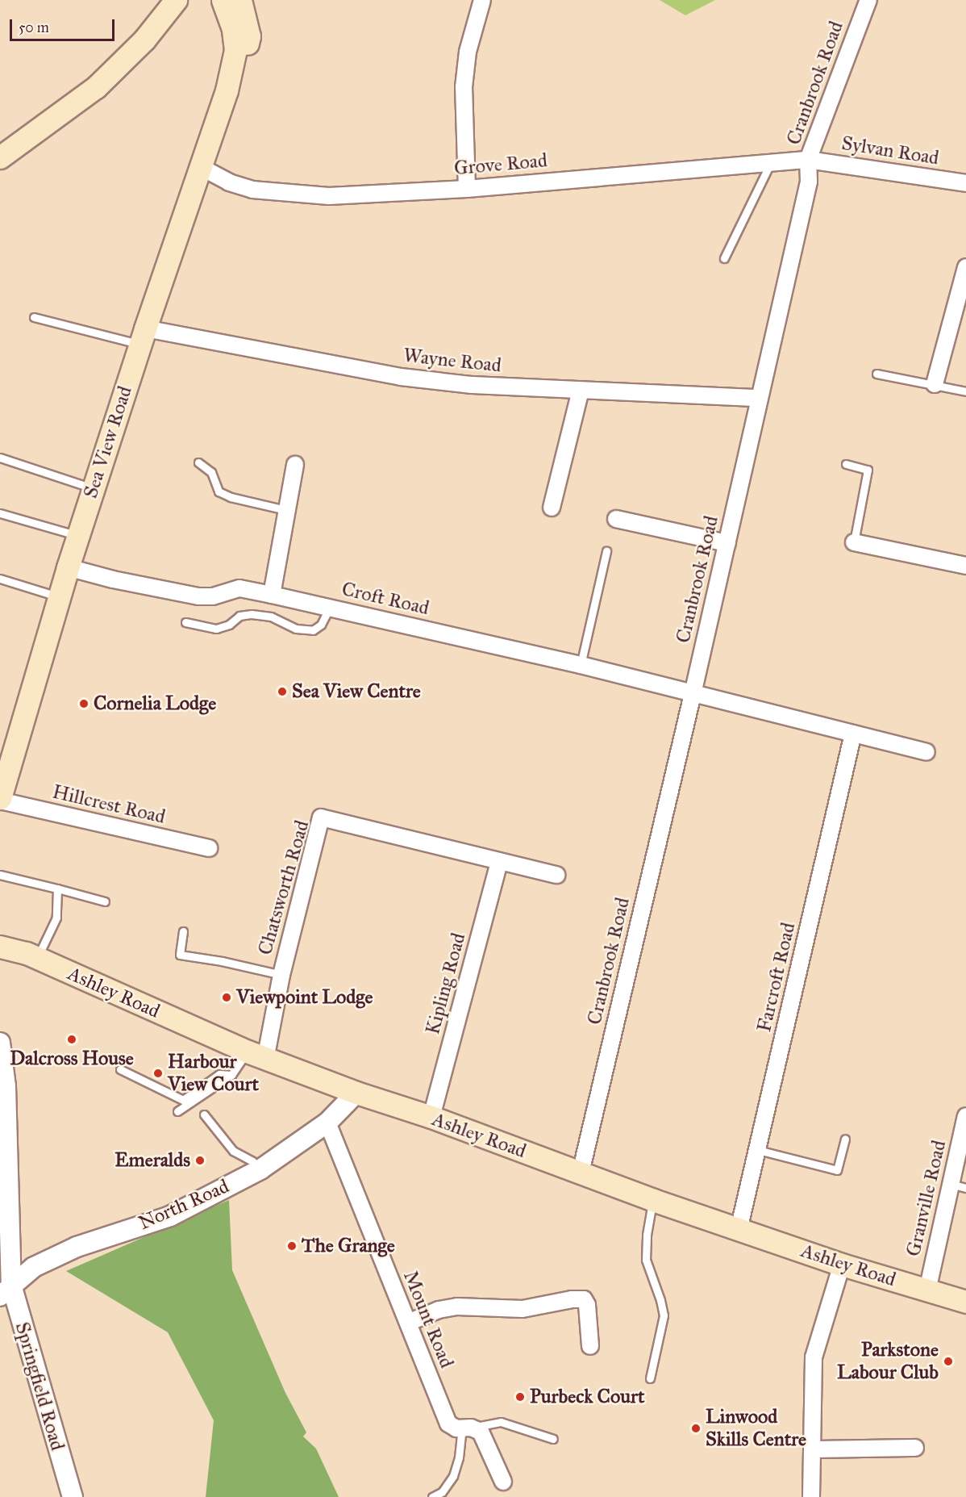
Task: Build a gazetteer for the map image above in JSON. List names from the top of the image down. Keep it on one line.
{"streets":{"main road":["Sea View Road","Ashley Road"],"street":["Cranbrook Road","Sylvan Road","Grove Road","Wayne Road","Croft Road","Hillcrest Road","Chatsworth Road","Farcroft Road","Kipling Road","Granville Road","North Road","Mount Road","Springfield Road"]},"crossings":[["Cranbrook Road","Sylvan Road"],["Cranbrook Road","Grove Road"],["Cranbrook Road","Wayne Road"],["Cranbrook Road","Croft Road"],["Cranbrook Road","Ashley Road"],["Sylvan Road","Grove Road"],["Grove Road","Sea View Road"],["Wayne Road","Sea View Road"],["Sea View Road","Croft Road"],["Sea View Road","Hillcrest Road"],["Chatsworth Road","Kipling Road"],["Chatsworth Road","Ashley Road"],["Farcroft Road","Ashley Road"],["Kipling Road","Ashley Road"],["Ashley Road","Granville Road"],["Ashley Road","North Road"],["North Road","Mount Road"],["North Road","Springfield Road"]],"places":["Sea View Centre","Cornelia Lodge","Viewpoint Lodge","Dalcross House","Harbour View Court","Emeralds","The Grange","Parkstone Labour Club","Purbeck Court","Linwood Skills Centre"],"scale_bar":"50 m"}
